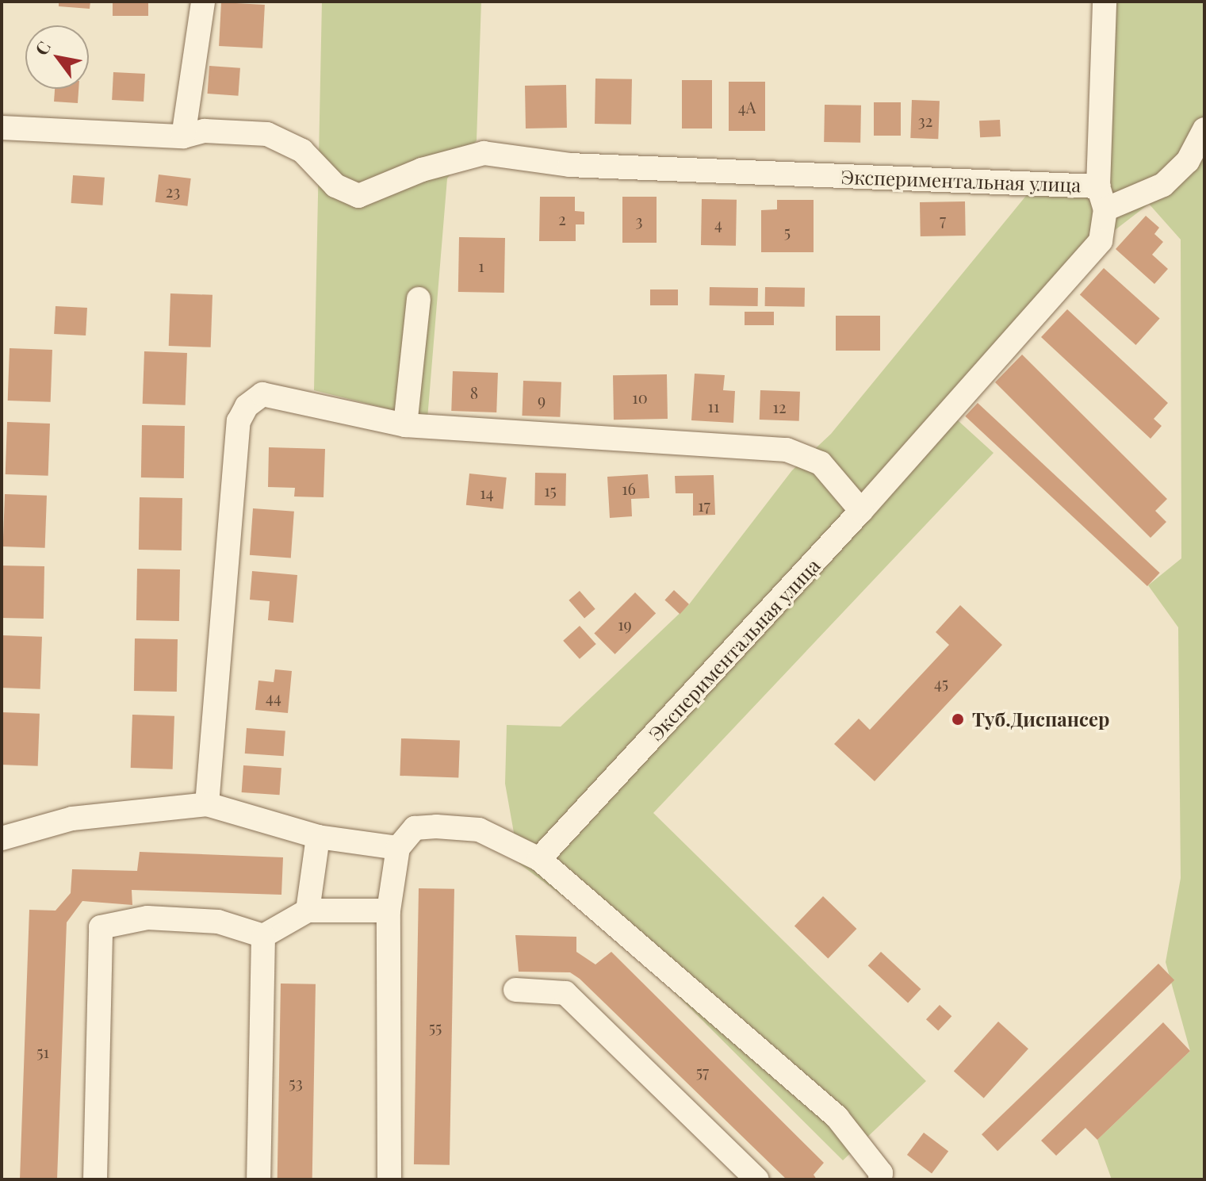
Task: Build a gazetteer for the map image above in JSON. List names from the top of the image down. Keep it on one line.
{"streets":{"street":["Экспериментальная улица"]},"places":["Туб.Диспансер"],"house_numbers":["4А","32","23","2","7","3","4","5","1","8","10","9","11","12","16","15","14","17","19","45","44","55","51","57","53"],"north":"top left"}
